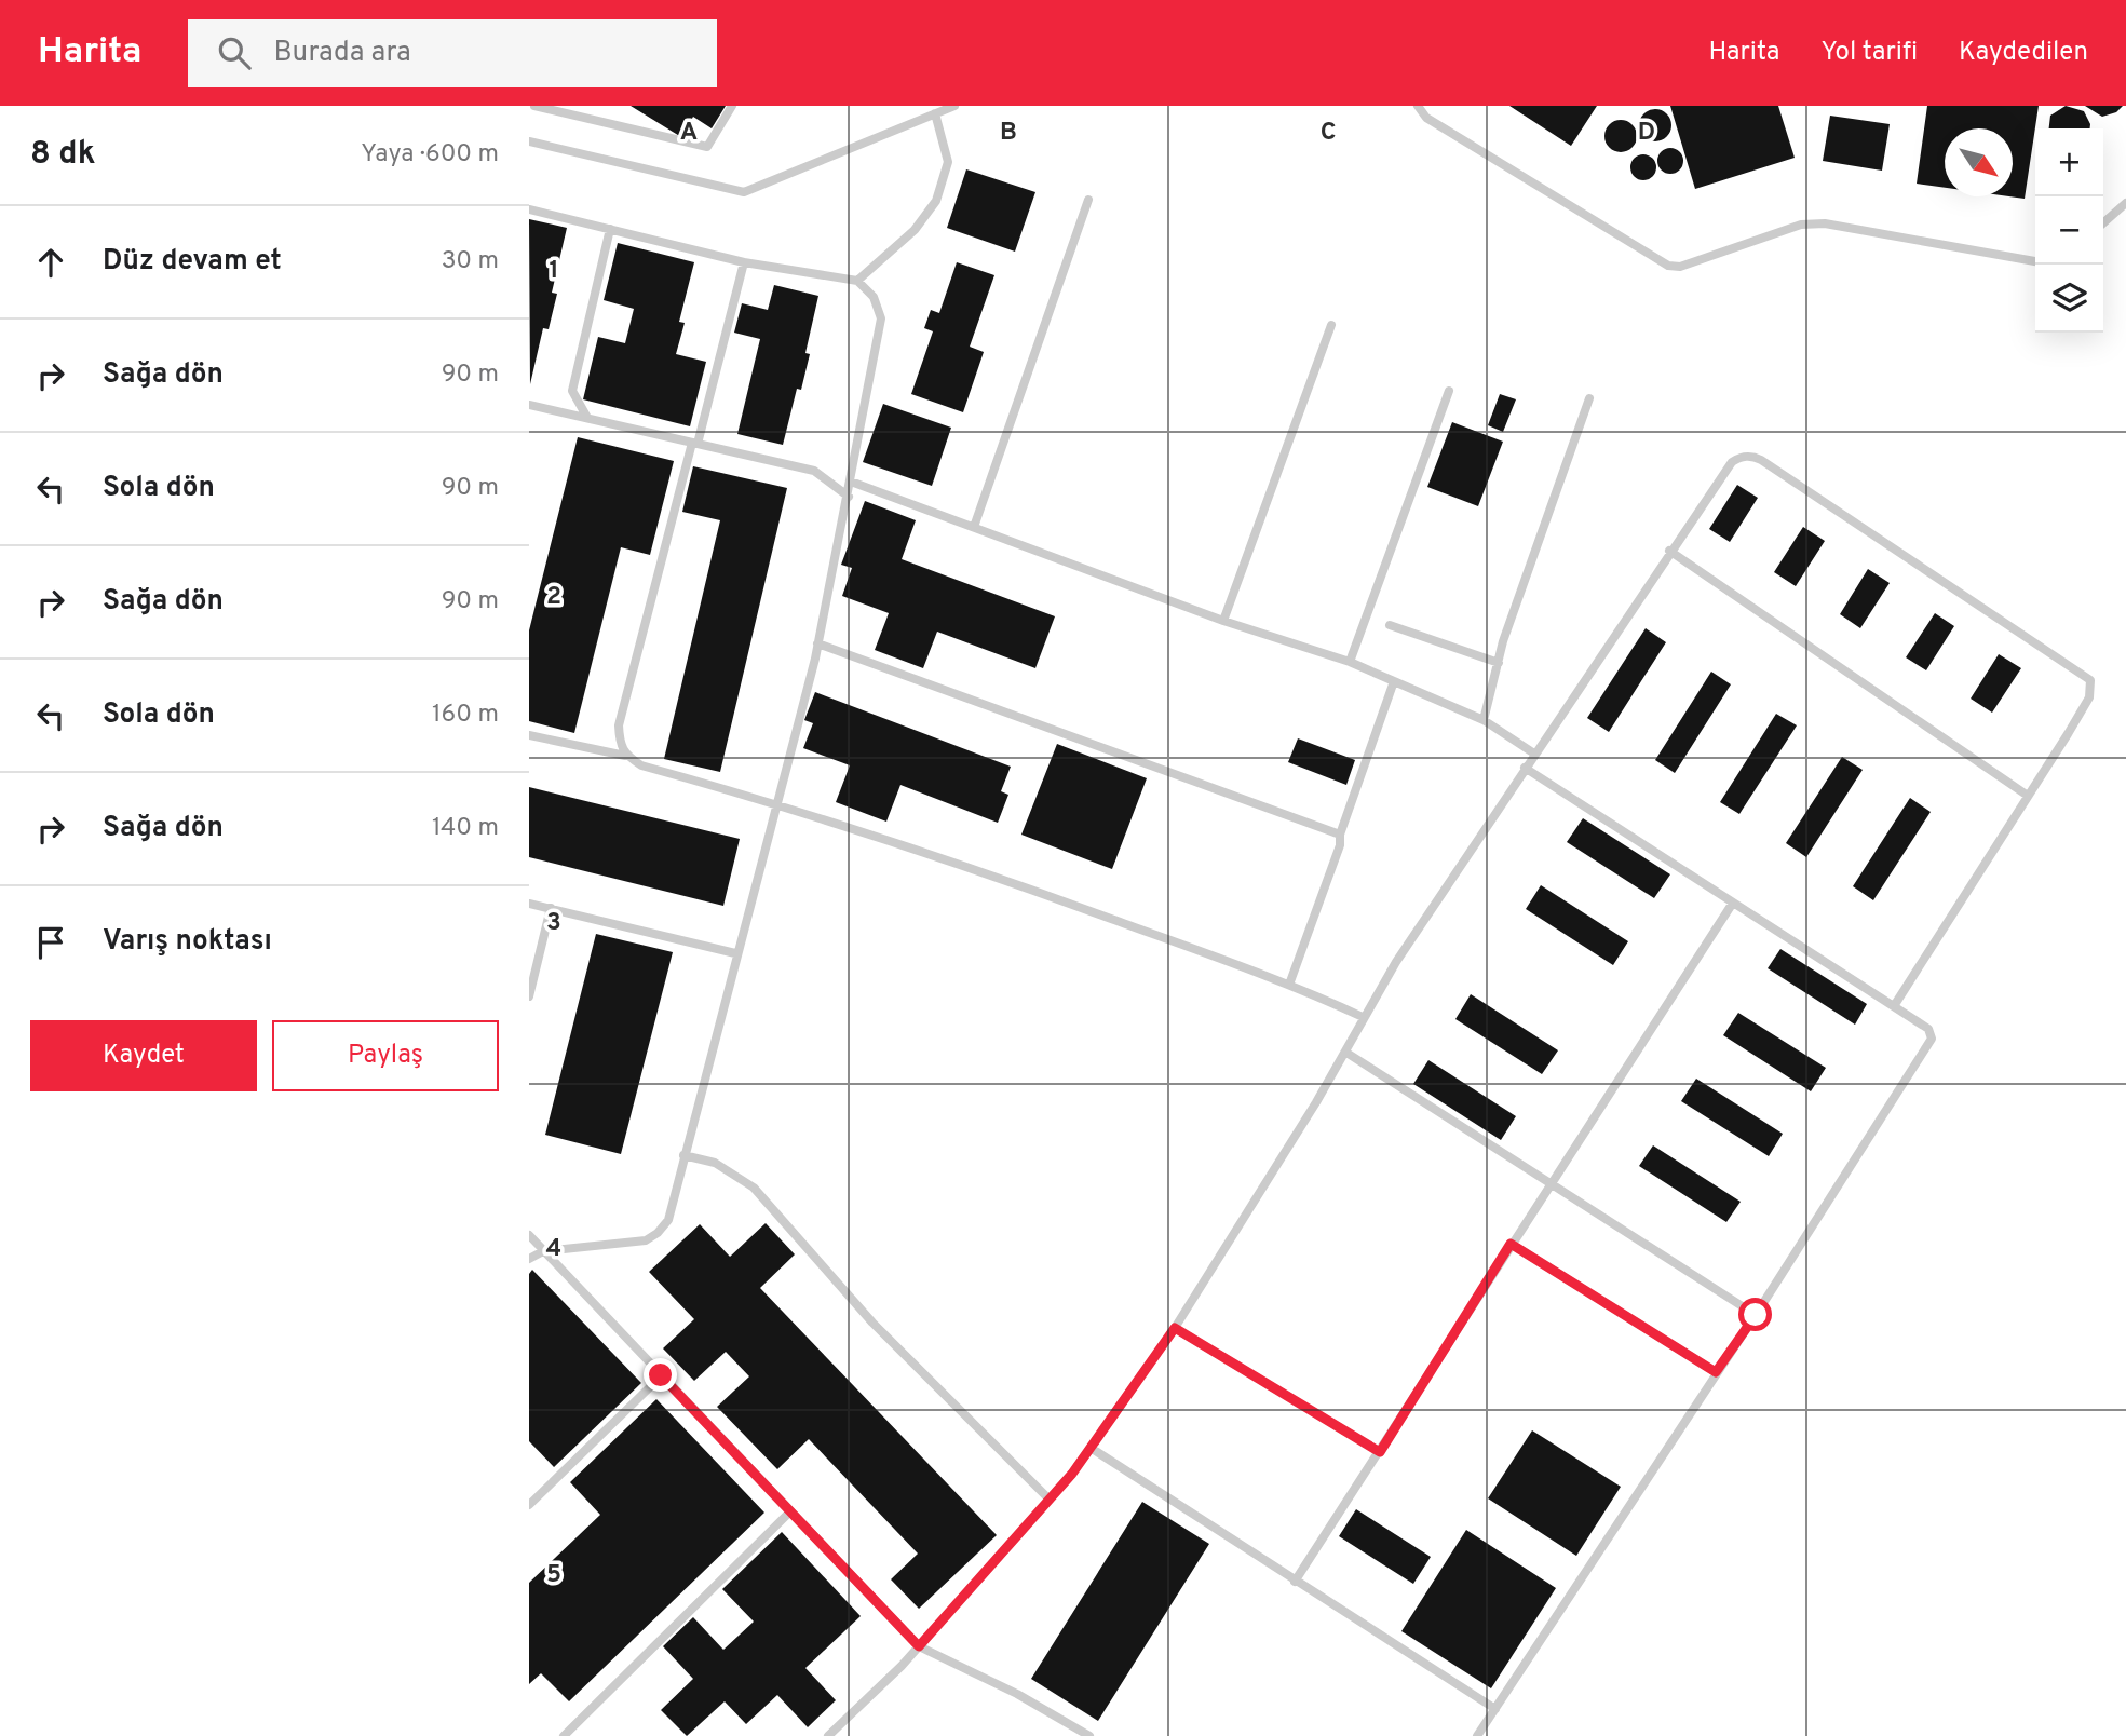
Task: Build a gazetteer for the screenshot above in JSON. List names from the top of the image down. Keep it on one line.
{"north":"bottom right","page":{"header":"Harita","search":"Burada ara","nav":["Harita","Yol tarifi","Kaydedilen"],"heading":["8 dk","Yaya · 600 m"],"map_buttons":["+","−"],"list":[["Düz devam et","30 m"],["Sağa dön","90 m"],["Sola dön","90 m"],["Sağa dön","90 m"],["Sola dön","160 m"],["Sağa dön","140 m"],"Varış noktası"],"buttons":["Kaydet","Paylaş"]},"grid":{"columns":["A","B","C","D"],"rows":["1","2","3","4","5"]}}
